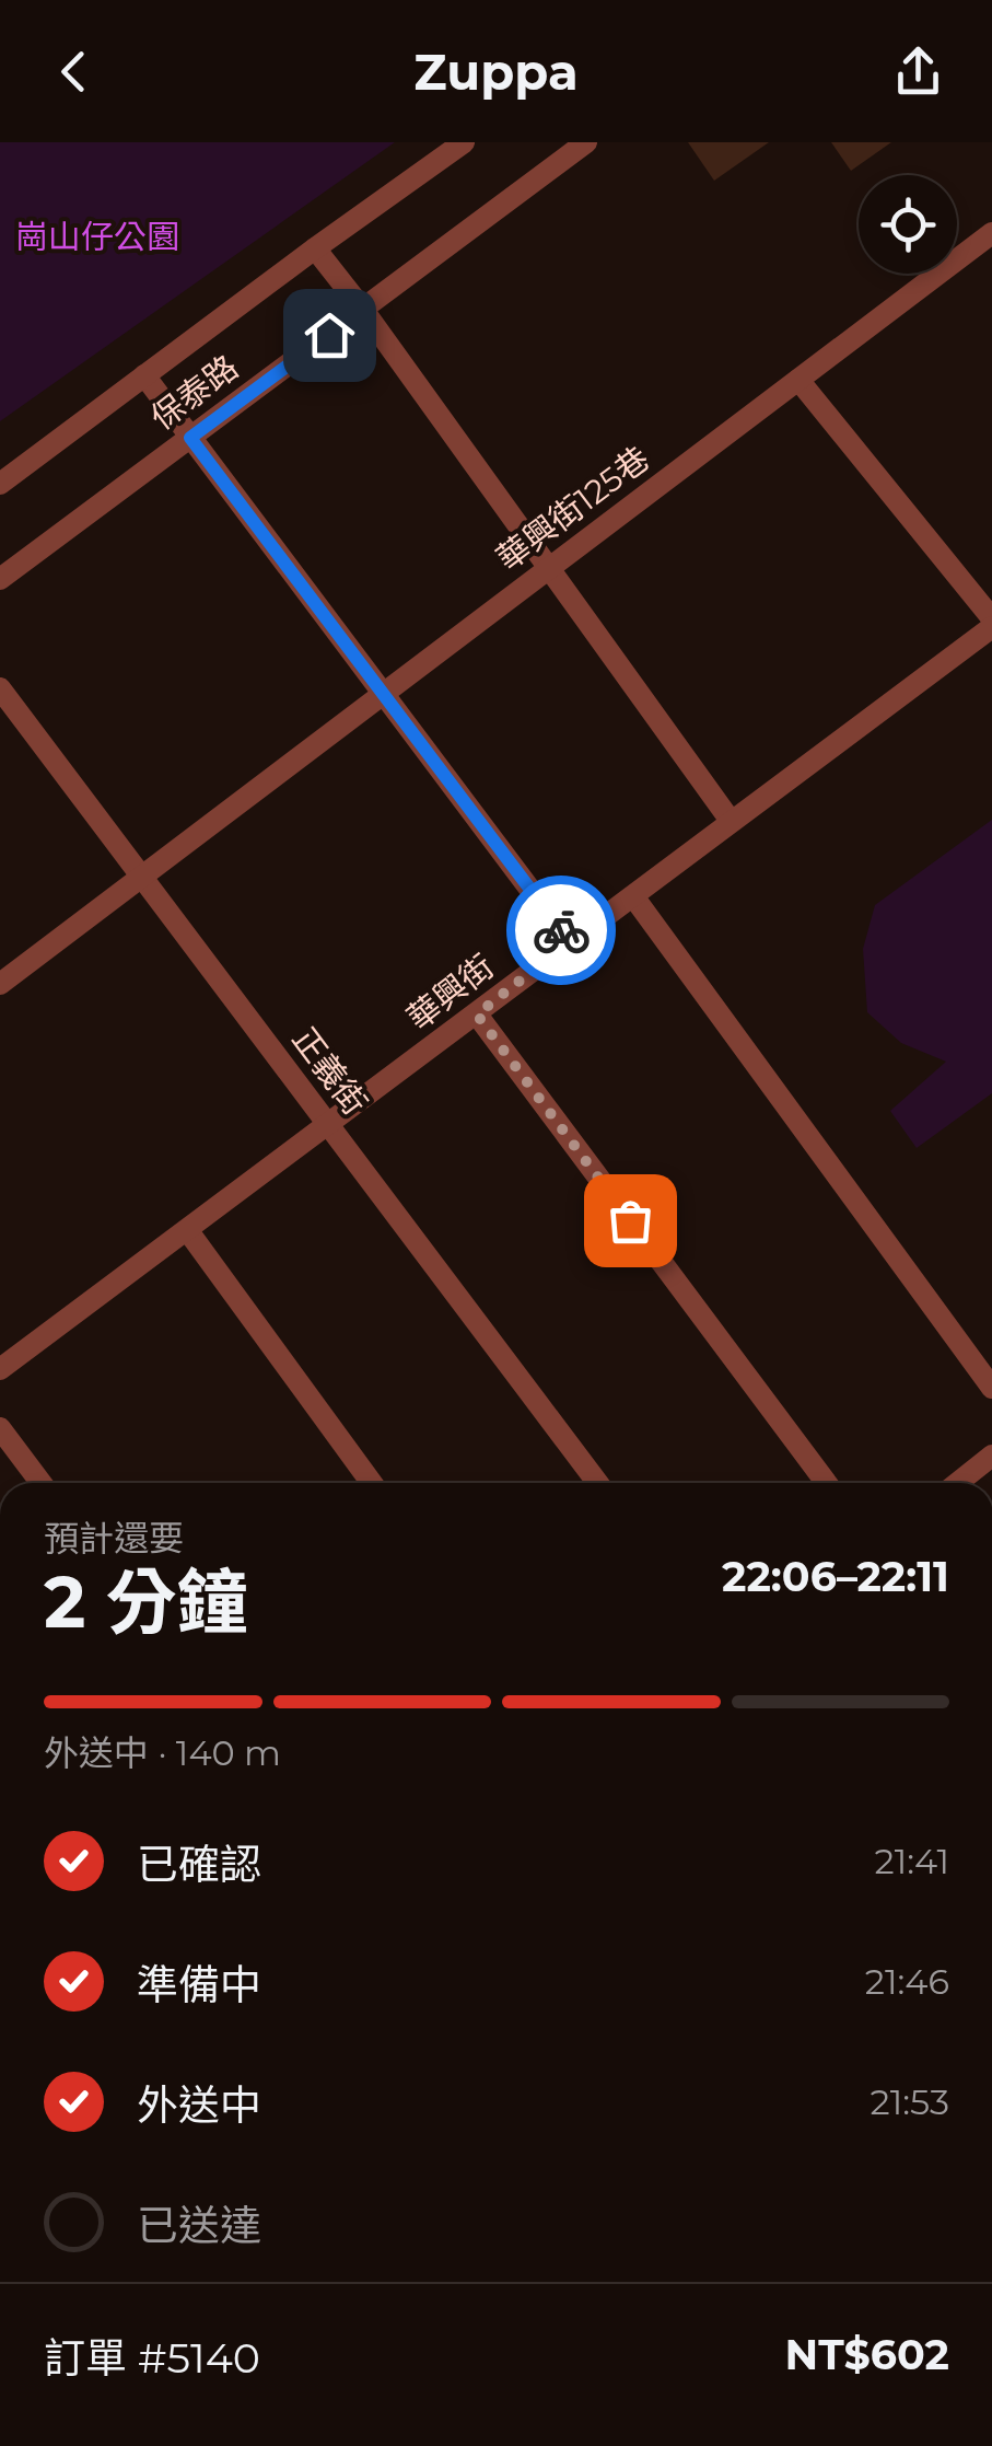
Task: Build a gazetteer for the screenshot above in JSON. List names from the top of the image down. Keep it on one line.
{"streets":{"street":["保泰路","華興街125巷","華興街","正義街"]},"crossings":[["華興街125巷","正義街"],["華興街","正義街"]],"parks":["崗山仔公園"],"page":{"header":"Zuppa","heading":["2 分鐘","預計還要","22:06–22:11"],"panel":["訂單 #5140","NT$602"],"bar":"外送中 · 140 m","list":[["已確認","21:41"],["準備中","21:46"],["外送中","21:53"],"已送達"]}}
